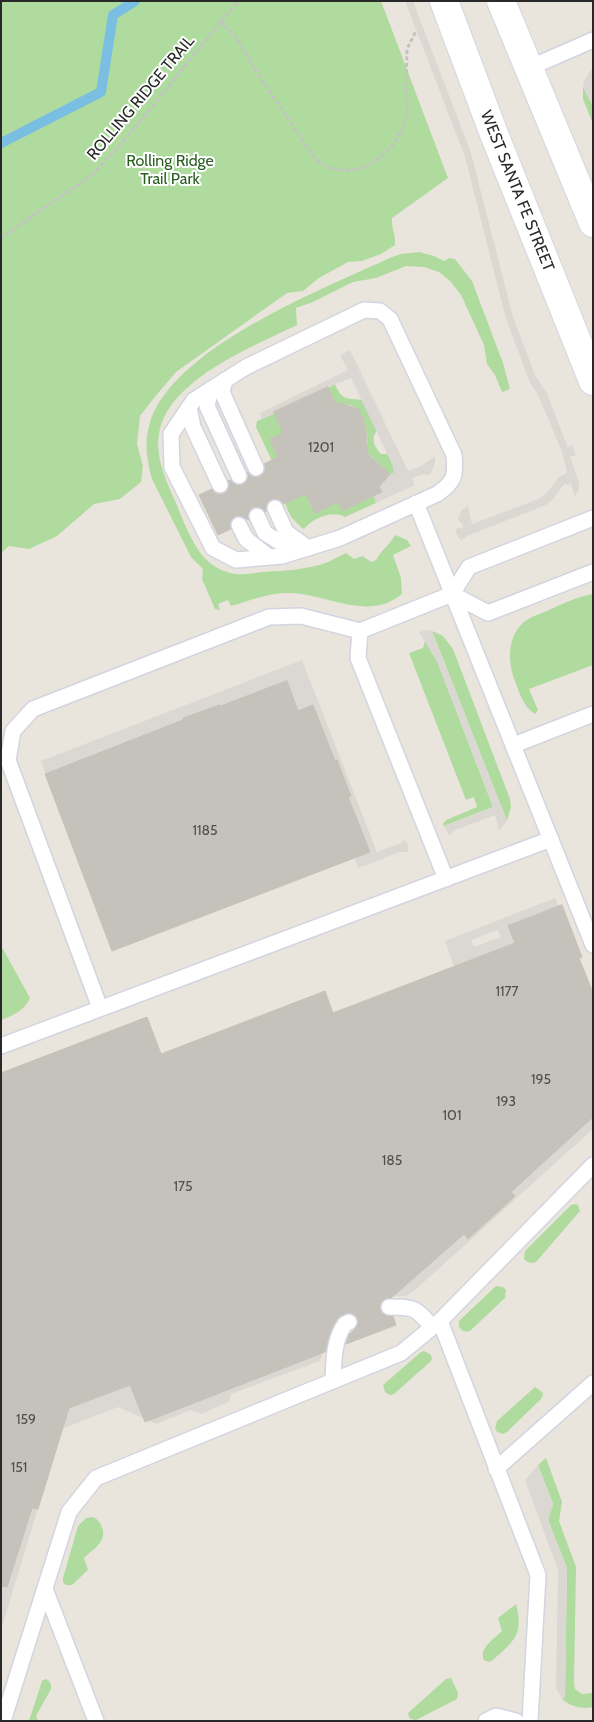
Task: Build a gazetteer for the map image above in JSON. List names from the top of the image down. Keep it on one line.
{"streets":{"street":["WEST SANTA FE STREET"],"path":["ROLLING RIDGE TRAIL"]},"parks":["Rolling Ridge Trail Park"],"house_numbers":["1201","1185","1177","195","193","101","185","175","159","151"]}
